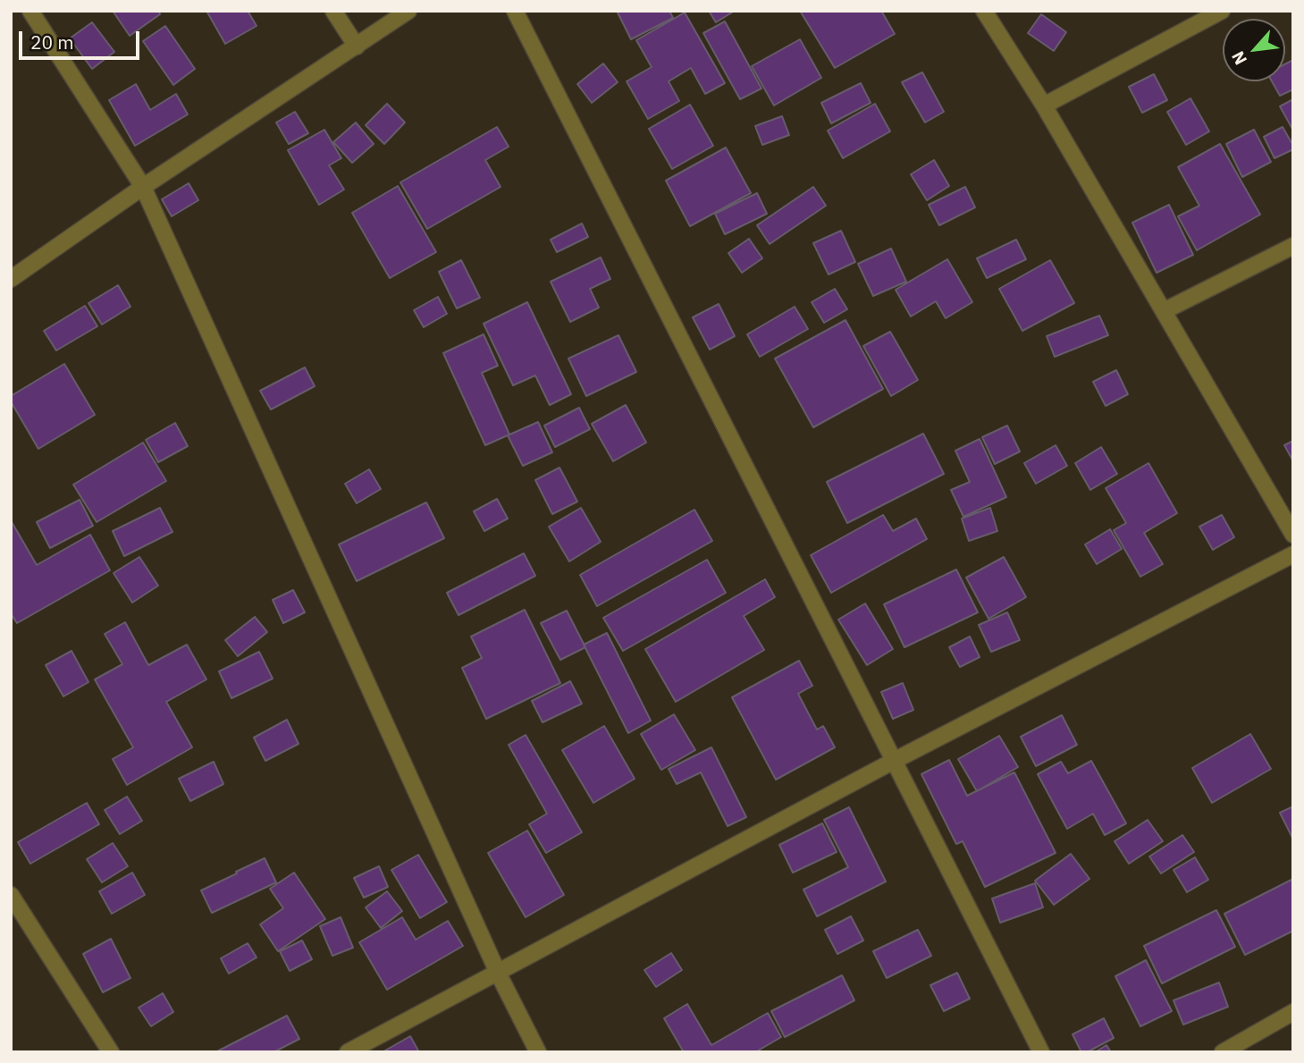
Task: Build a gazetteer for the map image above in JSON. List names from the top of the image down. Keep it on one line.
{"scale_bar":"20 m","north":"bottom left"}
